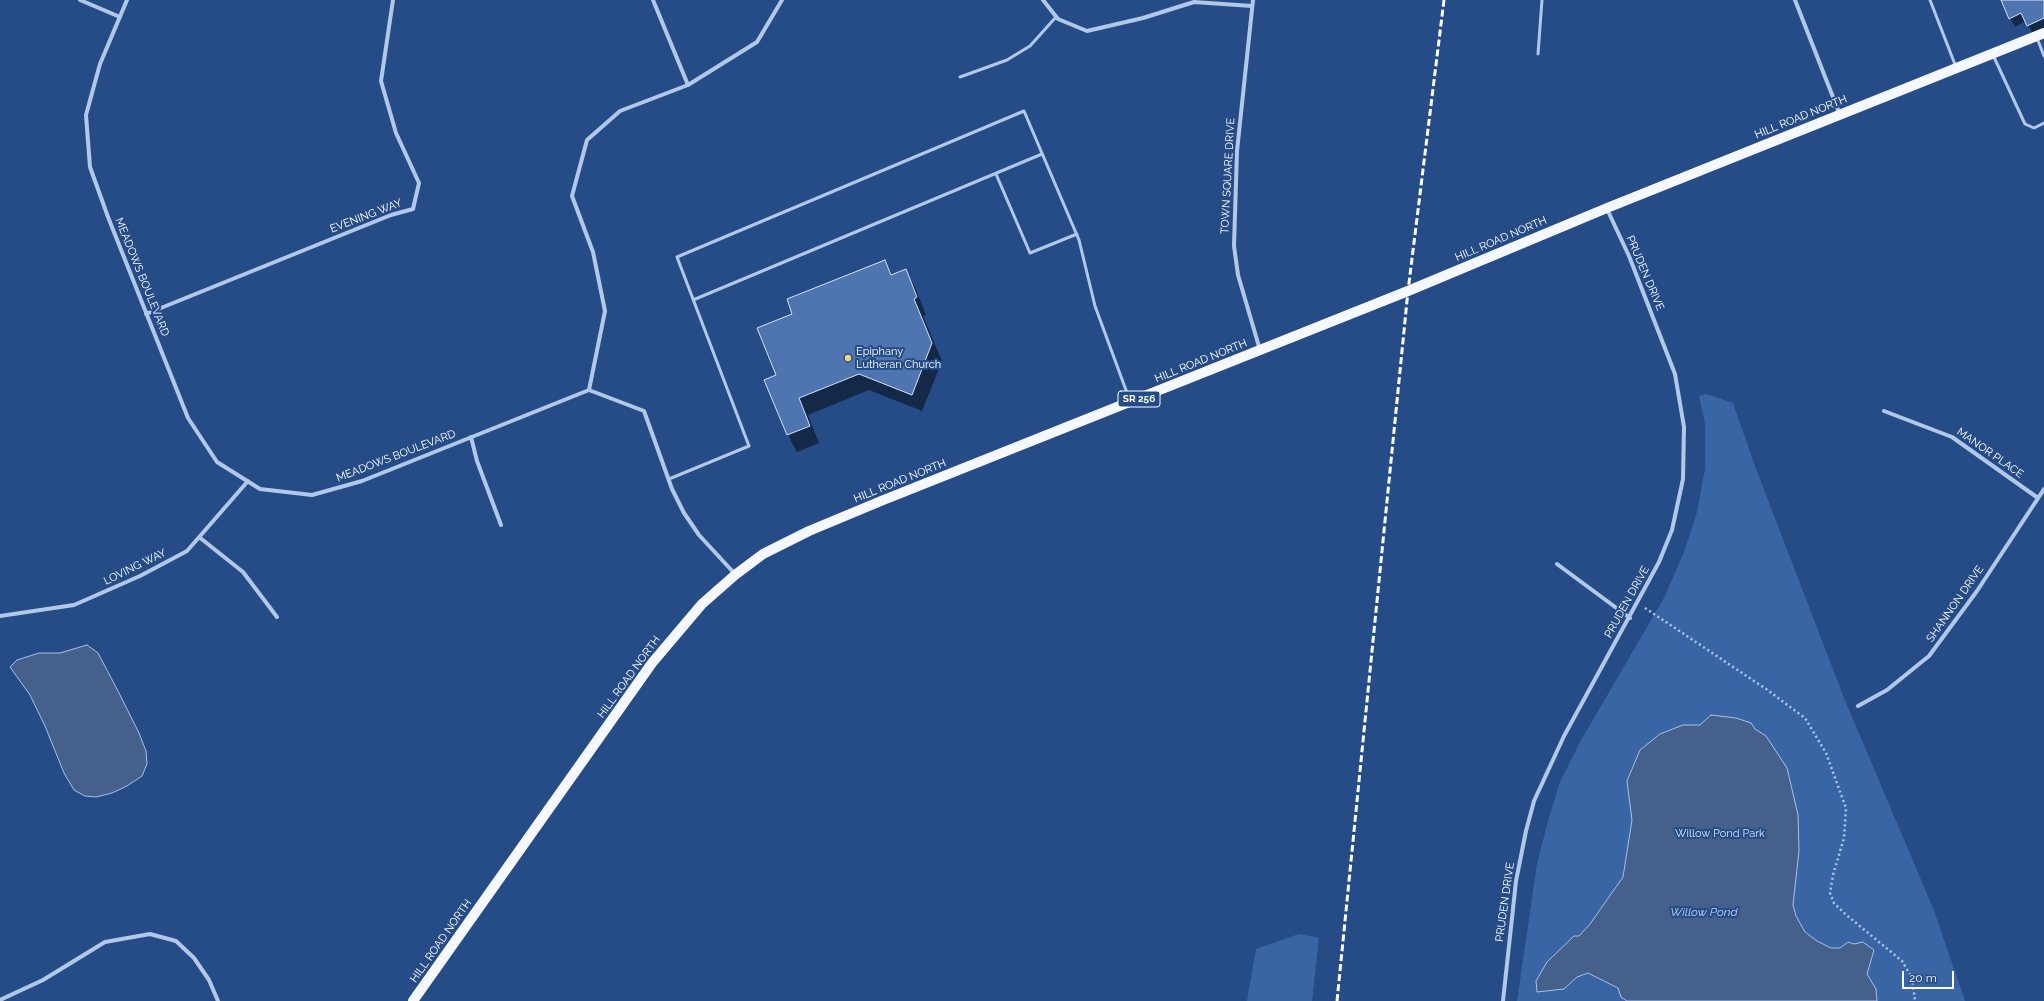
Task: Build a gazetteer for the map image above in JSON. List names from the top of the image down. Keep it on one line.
{"streets":{"main road":["HILL ROAD NORTH","SR 256"],"street":["TOWN SQUARE DRIVE","EVENING WAY","PRUDEN DRIVE","MEADOWS BOULEVARD","MANOR PLACE","LOVING WAY","SHANNON DRIVE"]},"crossings":[["HILL ROAD NORTH","TOWN SQUARE DRIVE"],["HILL ROAD NORTH","PRUDEN DRIVE"],["EVENING WAY","MEADOWS BOULEVARD"],["MEADOWS BOULEVARD","LOVING WAY"],["MANOR PLACE","SHANNON DRIVE"]],"water":["Willow Pond"],"parks":["Willow Pond Park"],"places":["Epiphany Lutheran Church"],"scale_bar":"20 m"}
